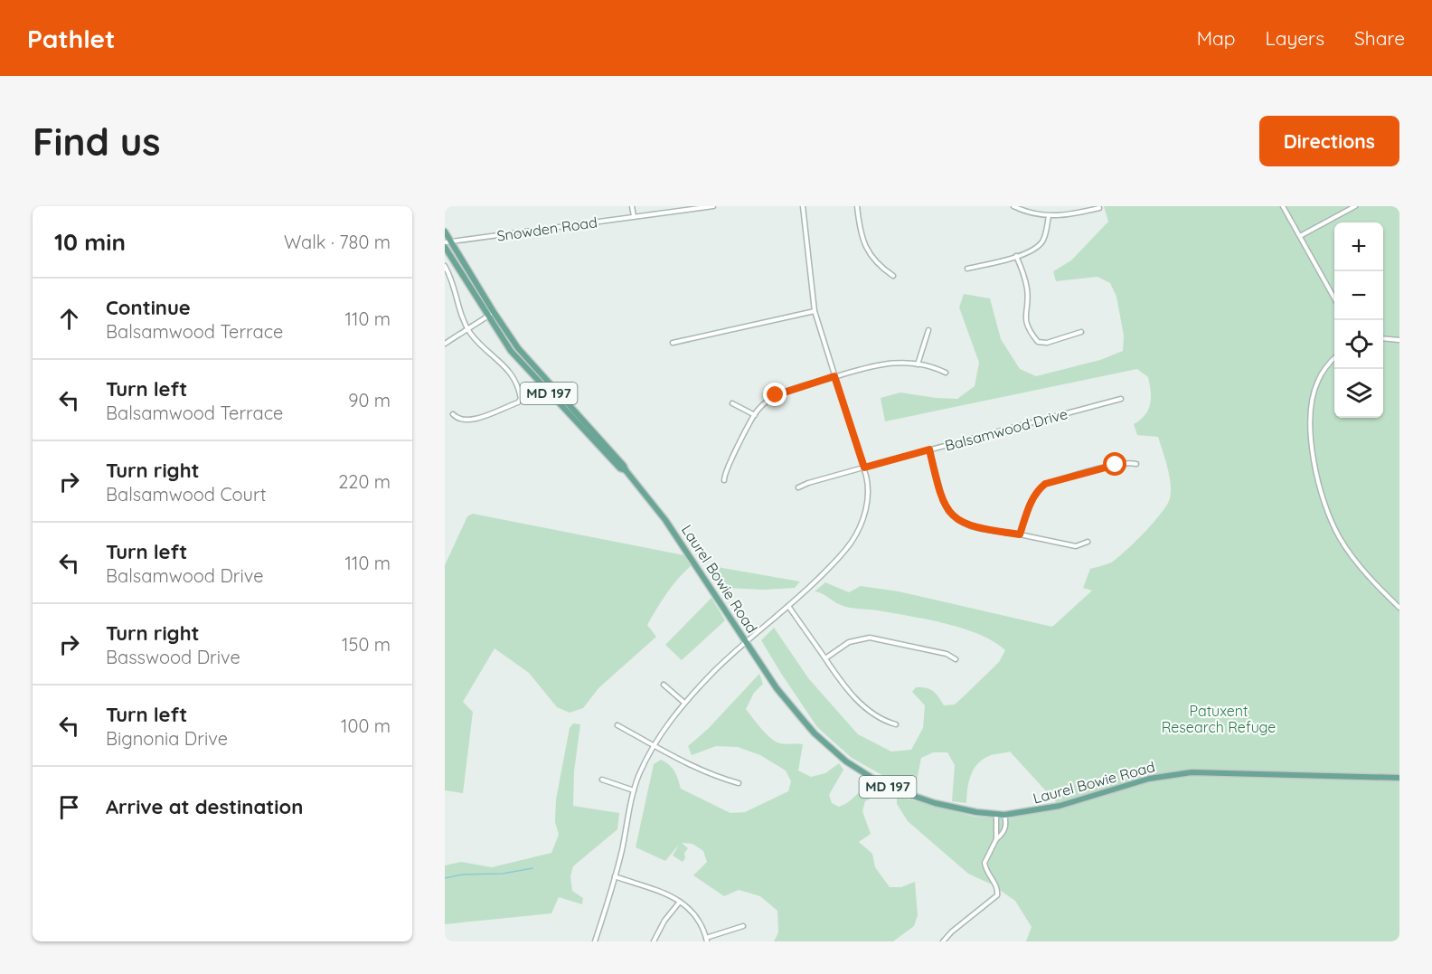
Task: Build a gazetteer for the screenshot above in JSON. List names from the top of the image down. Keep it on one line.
{"streets":{"main road":["MD 197","Laurel Bowie Road"],"street":["Snowden Road","Balsamwood Drive"]},"crossings":[["Snowden Road","Laurel Bowie Road"]],"parks":["Patuxent Research Refuge"],"page":{"header":"Pathlet","nav":["Map","Layers","Share"],"buttons":"Directions","title":"Find us","heading":["10 min","Walk · 780 m"],"map_buttons":["+","−"],"list":[["Continue","Balsamwood Terrace","110 m"],["Turn left","Balsamwood Terrace","90 m"],["Turn right","Balsamwood Court","220 m"],["Turn left","Balsamwood Drive","110 m"],["Turn right","Basswood Drive","150 m"],["Turn left","Bignonia Drive","100 m"],"Arrive at destination"]}}
